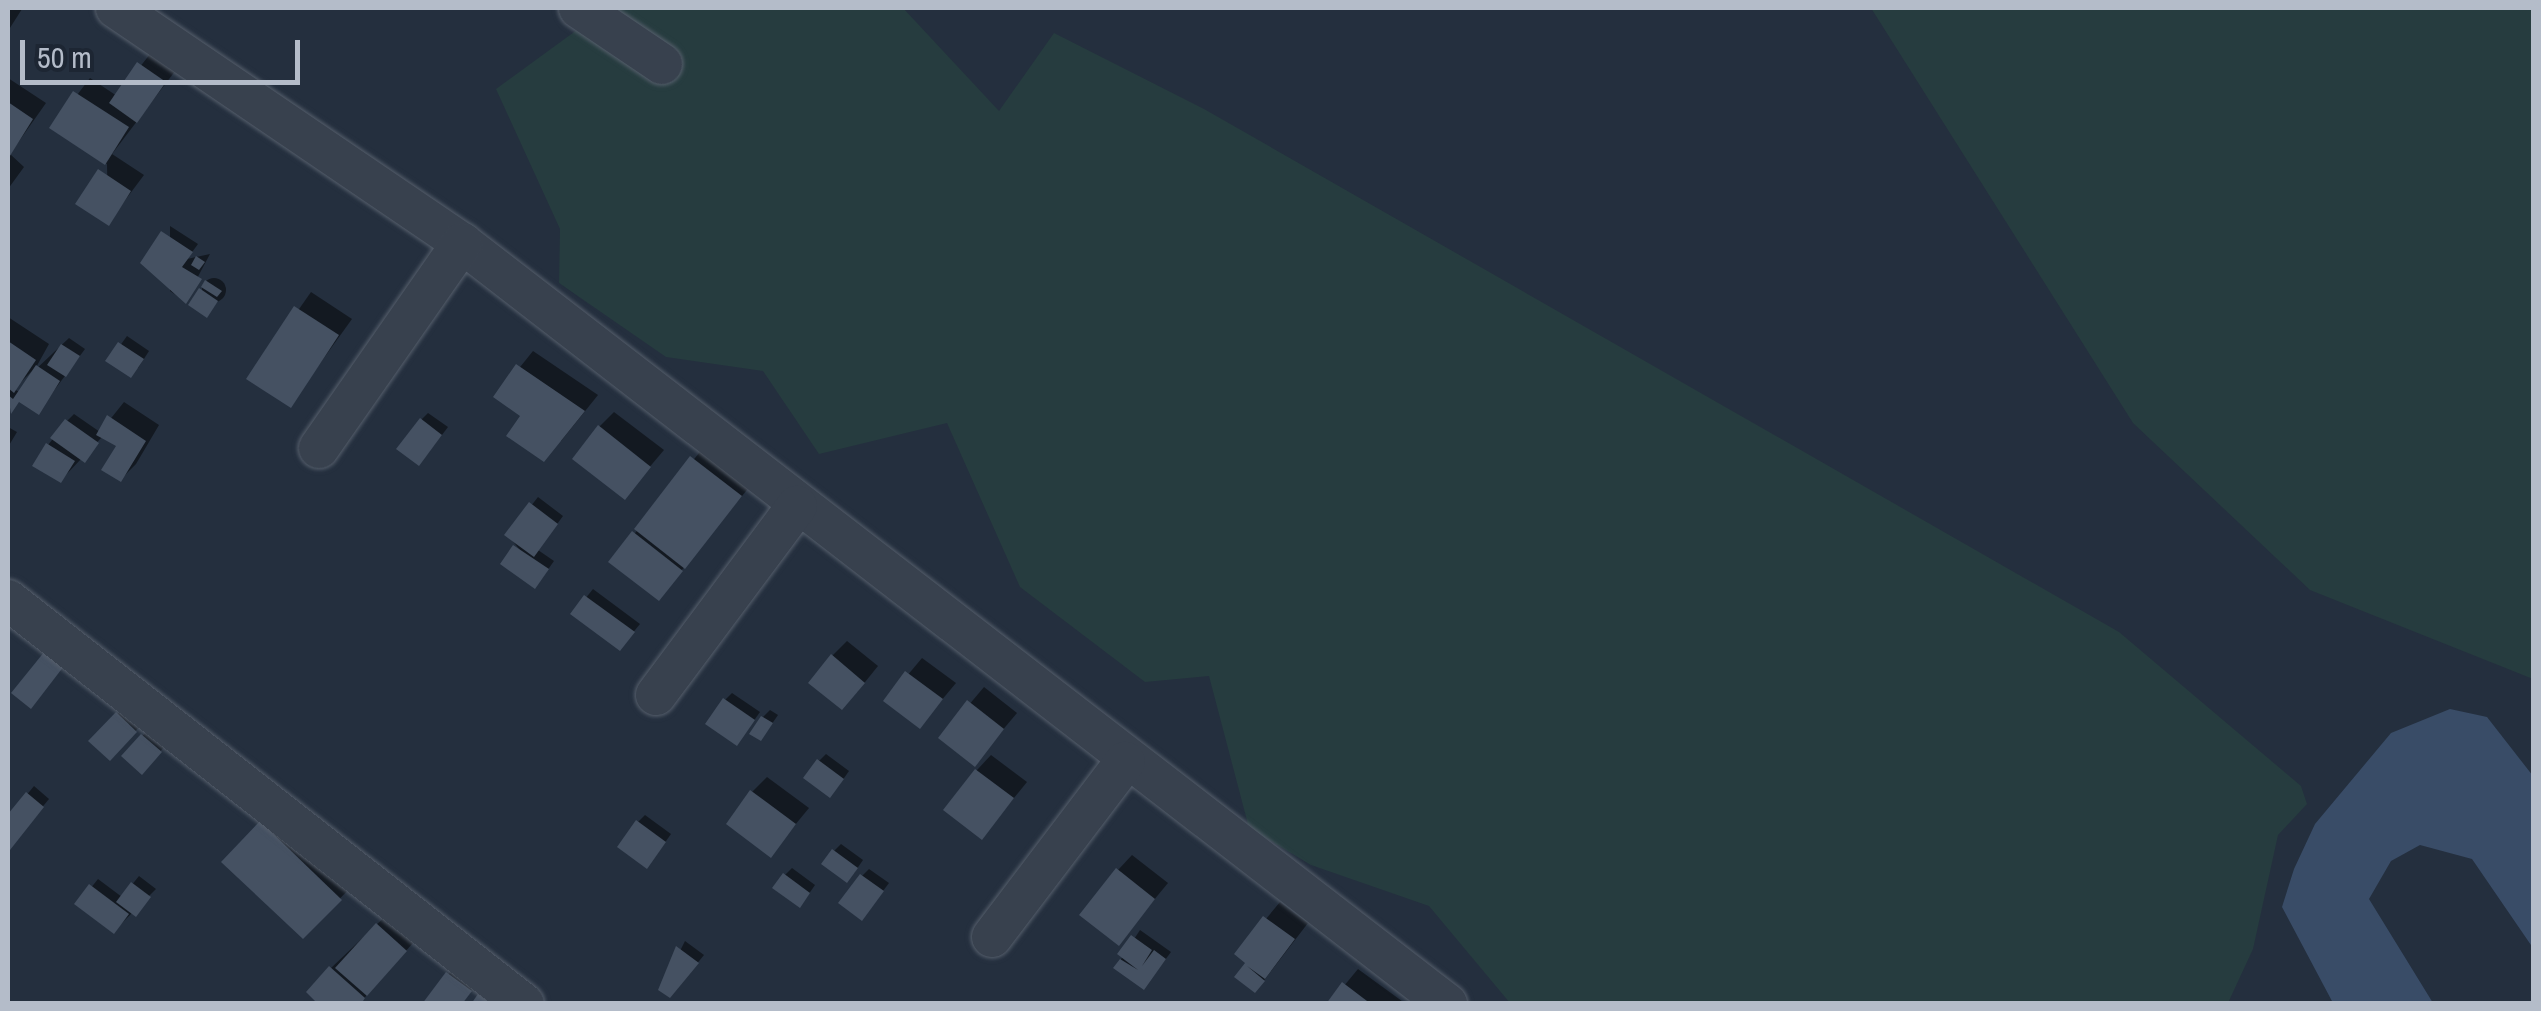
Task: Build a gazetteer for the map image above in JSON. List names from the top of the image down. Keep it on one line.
{"scale_bar":"50 m"}
